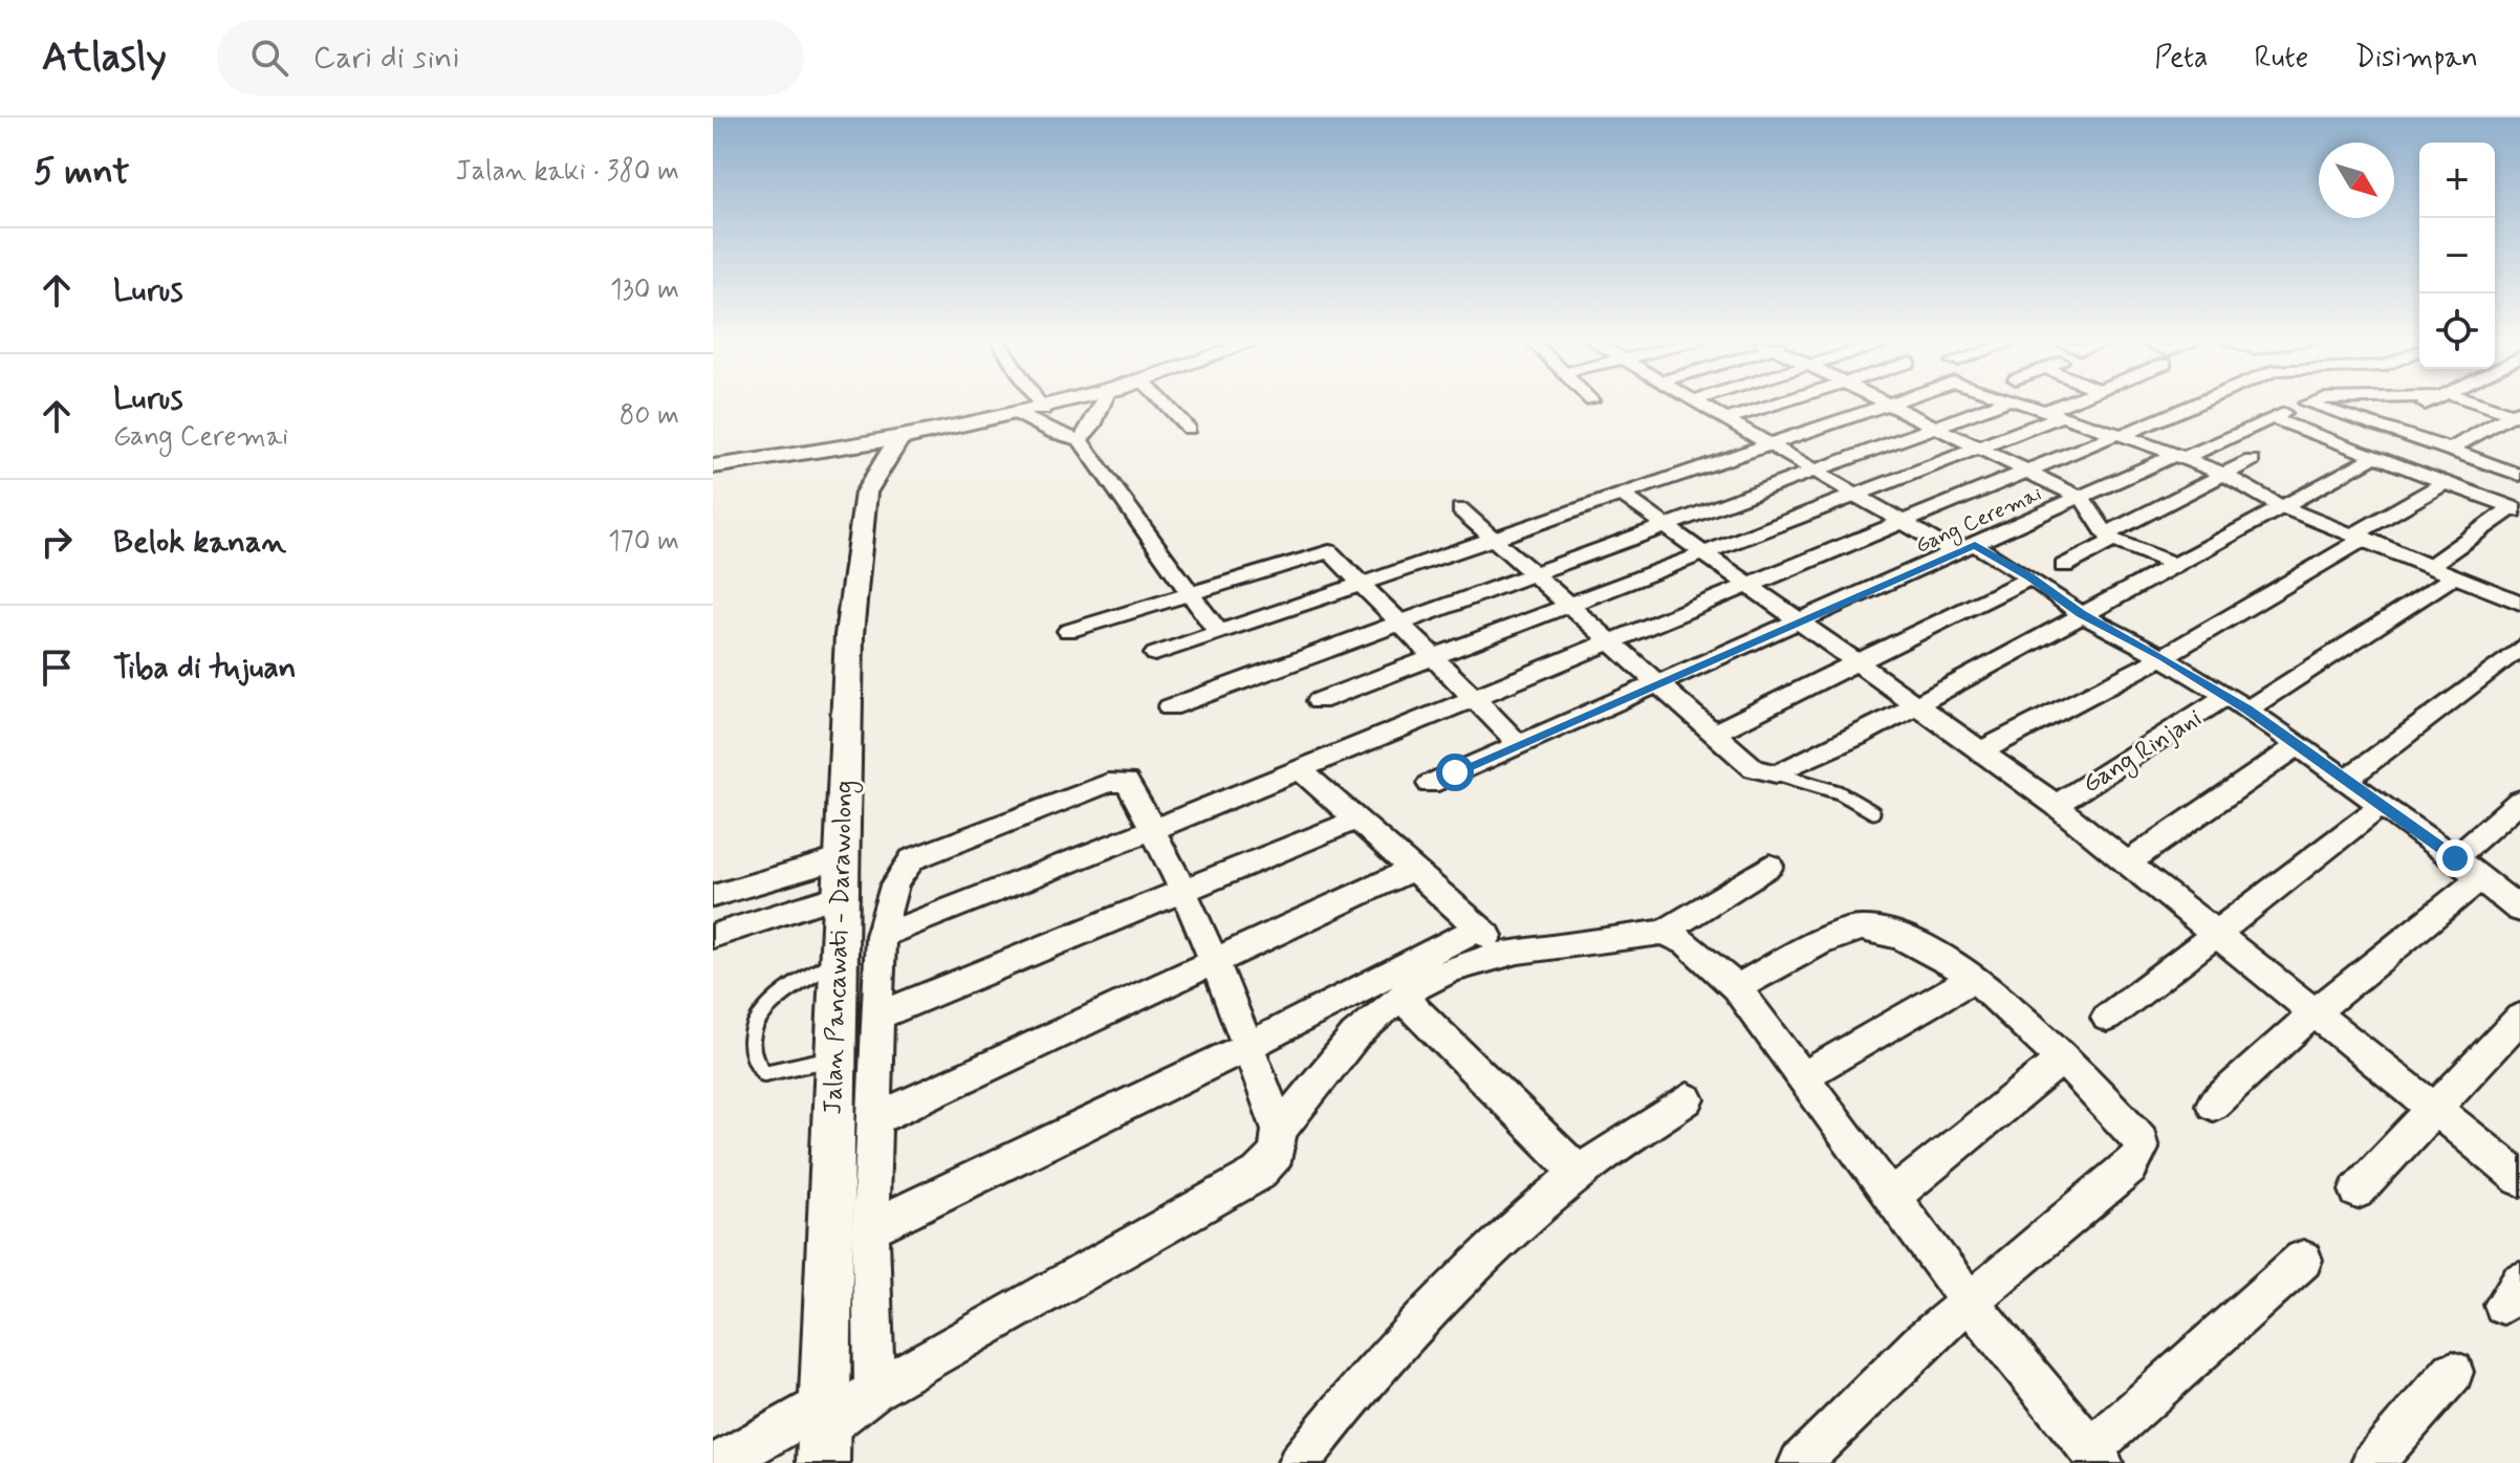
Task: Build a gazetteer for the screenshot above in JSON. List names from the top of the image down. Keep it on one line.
{"streets":{"street":["Gang Ceremai","Gang Rinjani","Jalan Pancawati - Darawolong"]},"north":"bottom right","page":{"header":"Atlasly","search":"Cari di sini","nav":["Peta","Rute","Disimpan"],"heading":["5 mnt","Jalan kaki · 380 m"],"map_buttons":["+","−"],"list":[["Lurus","130 m"],["Lurus","Gang Ceremai","80 m"],["Belok kanan","170 m"],"Tiba di tujuan"]}}
